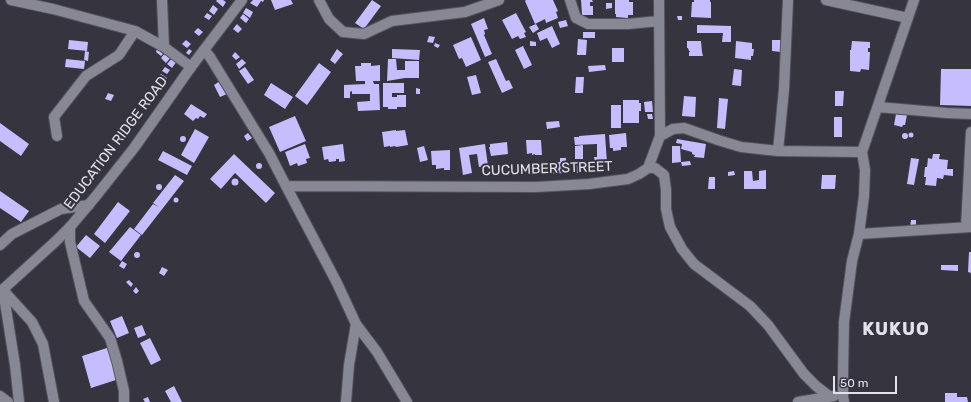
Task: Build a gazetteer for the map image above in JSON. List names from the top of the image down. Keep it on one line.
{"streets":{"street":["EDUCATION RIDGE ROAD","CUCUMBER STREET"]},"districts":["KUKUO"],"scale_bar":"50 m"}
